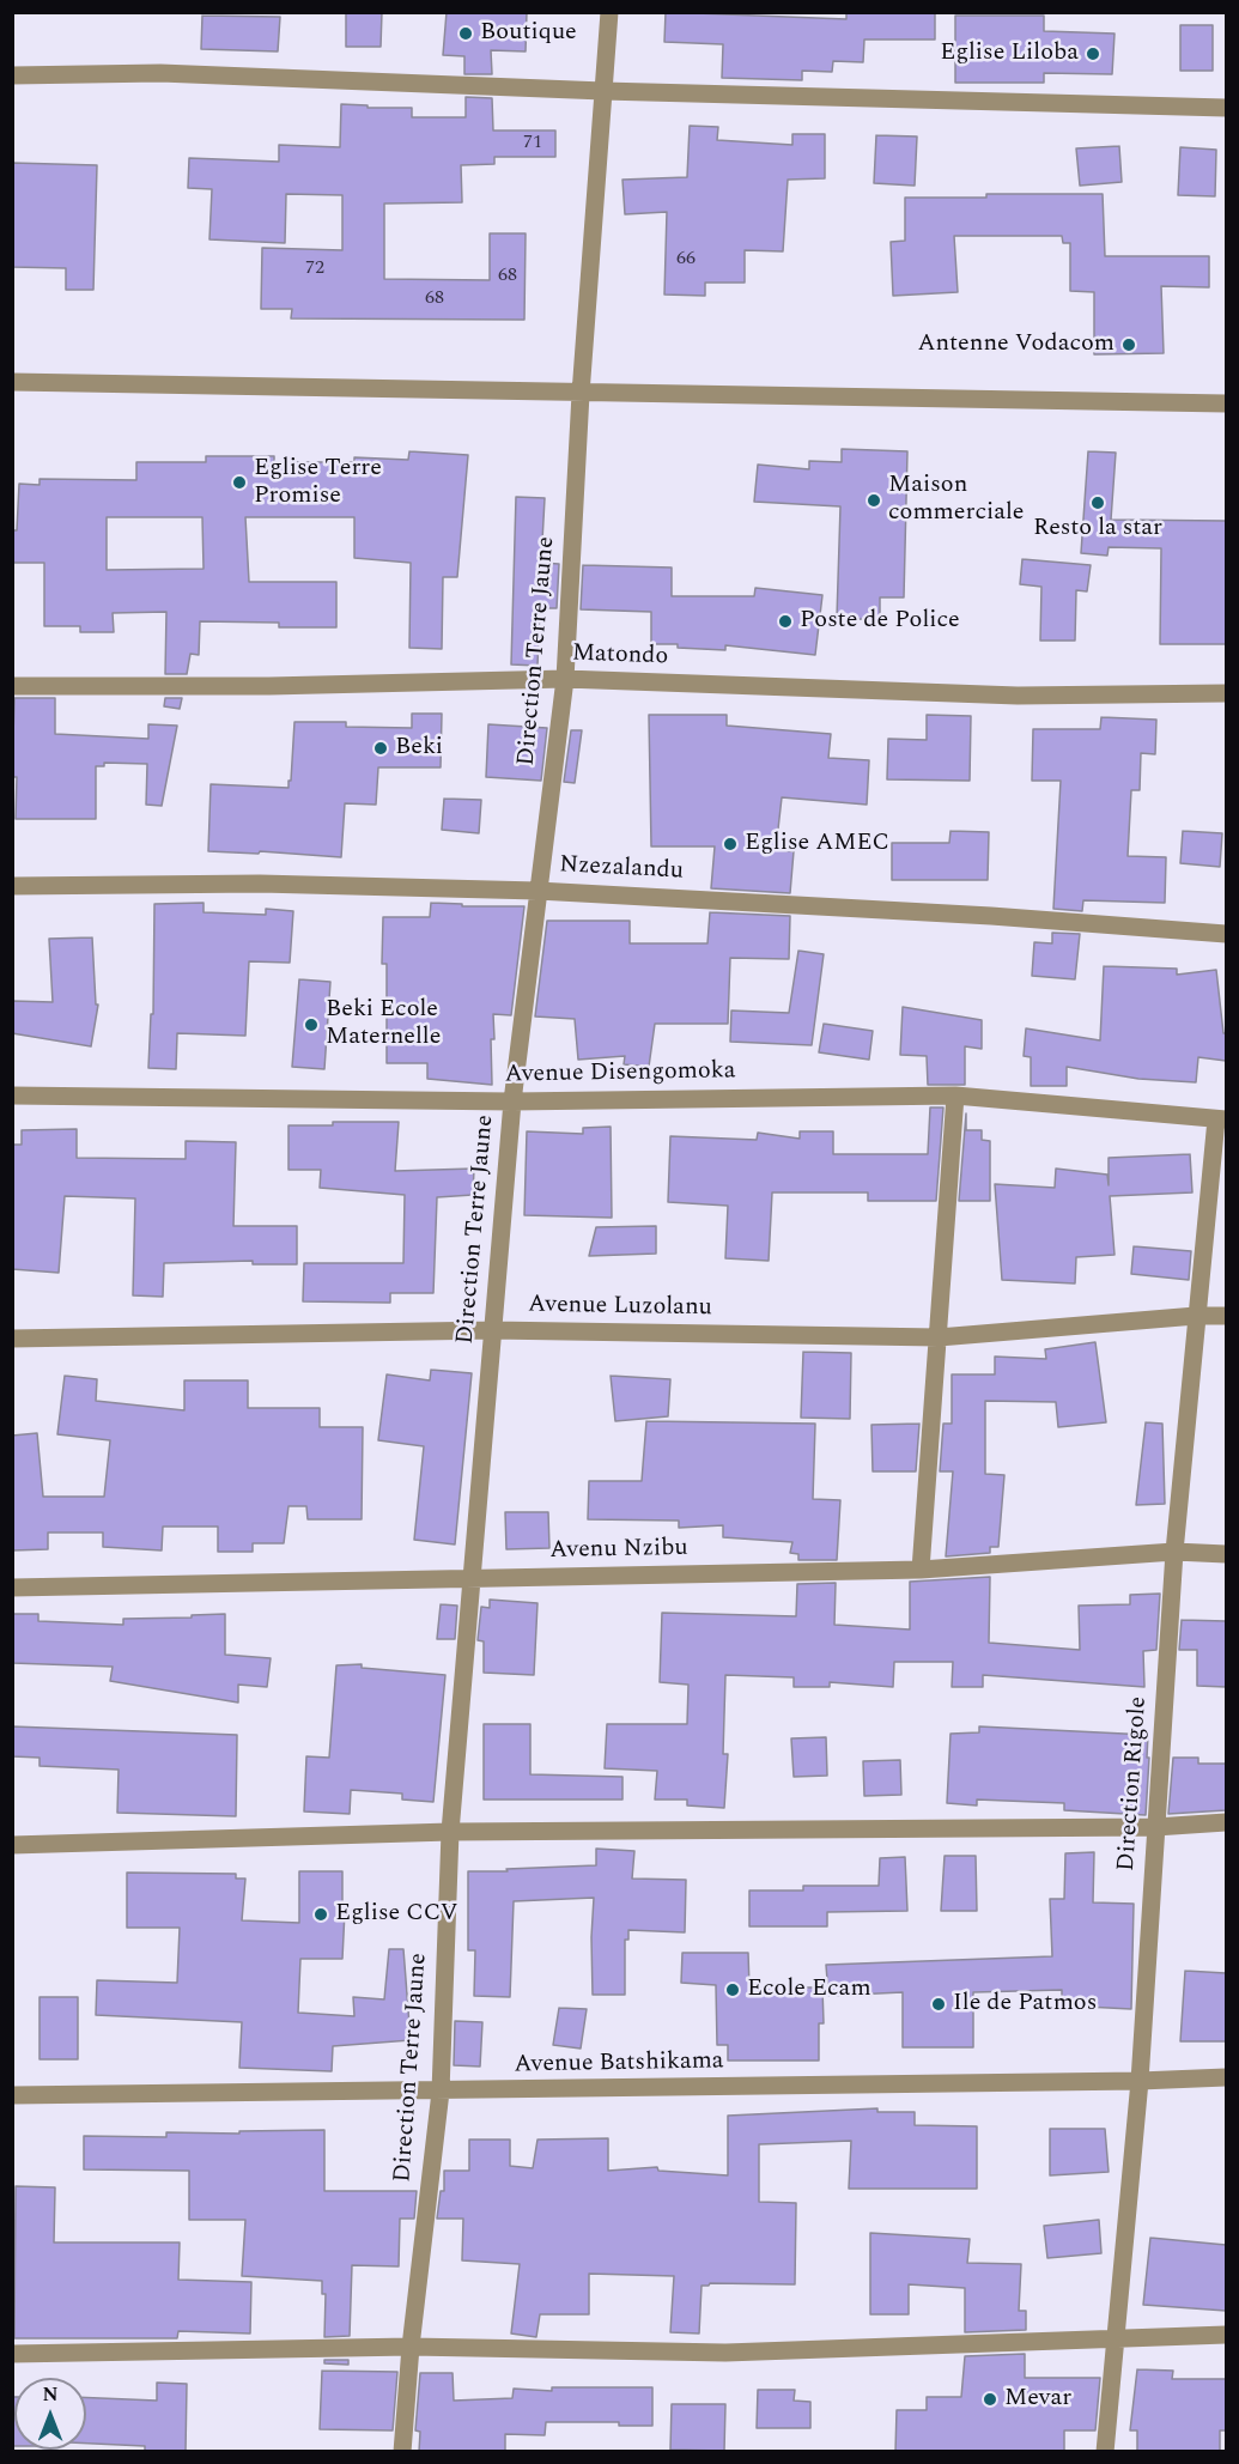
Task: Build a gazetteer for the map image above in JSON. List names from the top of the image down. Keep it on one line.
{"streets":{"street":["Direction Terre Jaune","Matondo","Nzezalandu","Avenue Disengomoka","Avenue Luzolanu","Avenu Nzibu","Direction Rigole","Avenue Batshikama"]},"crossings":[["Direction Terre Jaune","Matondo"],["Direction Terre Jaune","Nzezalandu"],["Direction Terre Jaune","Avenue Disengomoka"],["Direction Terre Jaune","Avenue Luzolanu"],["Direction Terre Jaune","Avenu Nzibu"],["Direction Terre Jaune","Avenue Batshikama"],["Avenue Disengomoka","Direction Rigole"],["Avenue Luzolanu","Direction Rigole"],["Avenu Nzibu","Direction Rigole"],["Direction Rigole","Avenue Batshikama"]],"places":["Boutique","Eglise Liloba","Antenne Vodacom","Eglise Terre Promise","Maison commerciale","Resto la star","Poste de Police","Beki","Eglise AMEC","Beki Ecole Maternelle","Eglise CCV","Ecole Ecam","Ile de Patmos","Mevar"],"house_numbers":["71","66","72","68","68"],"north":"top"}
